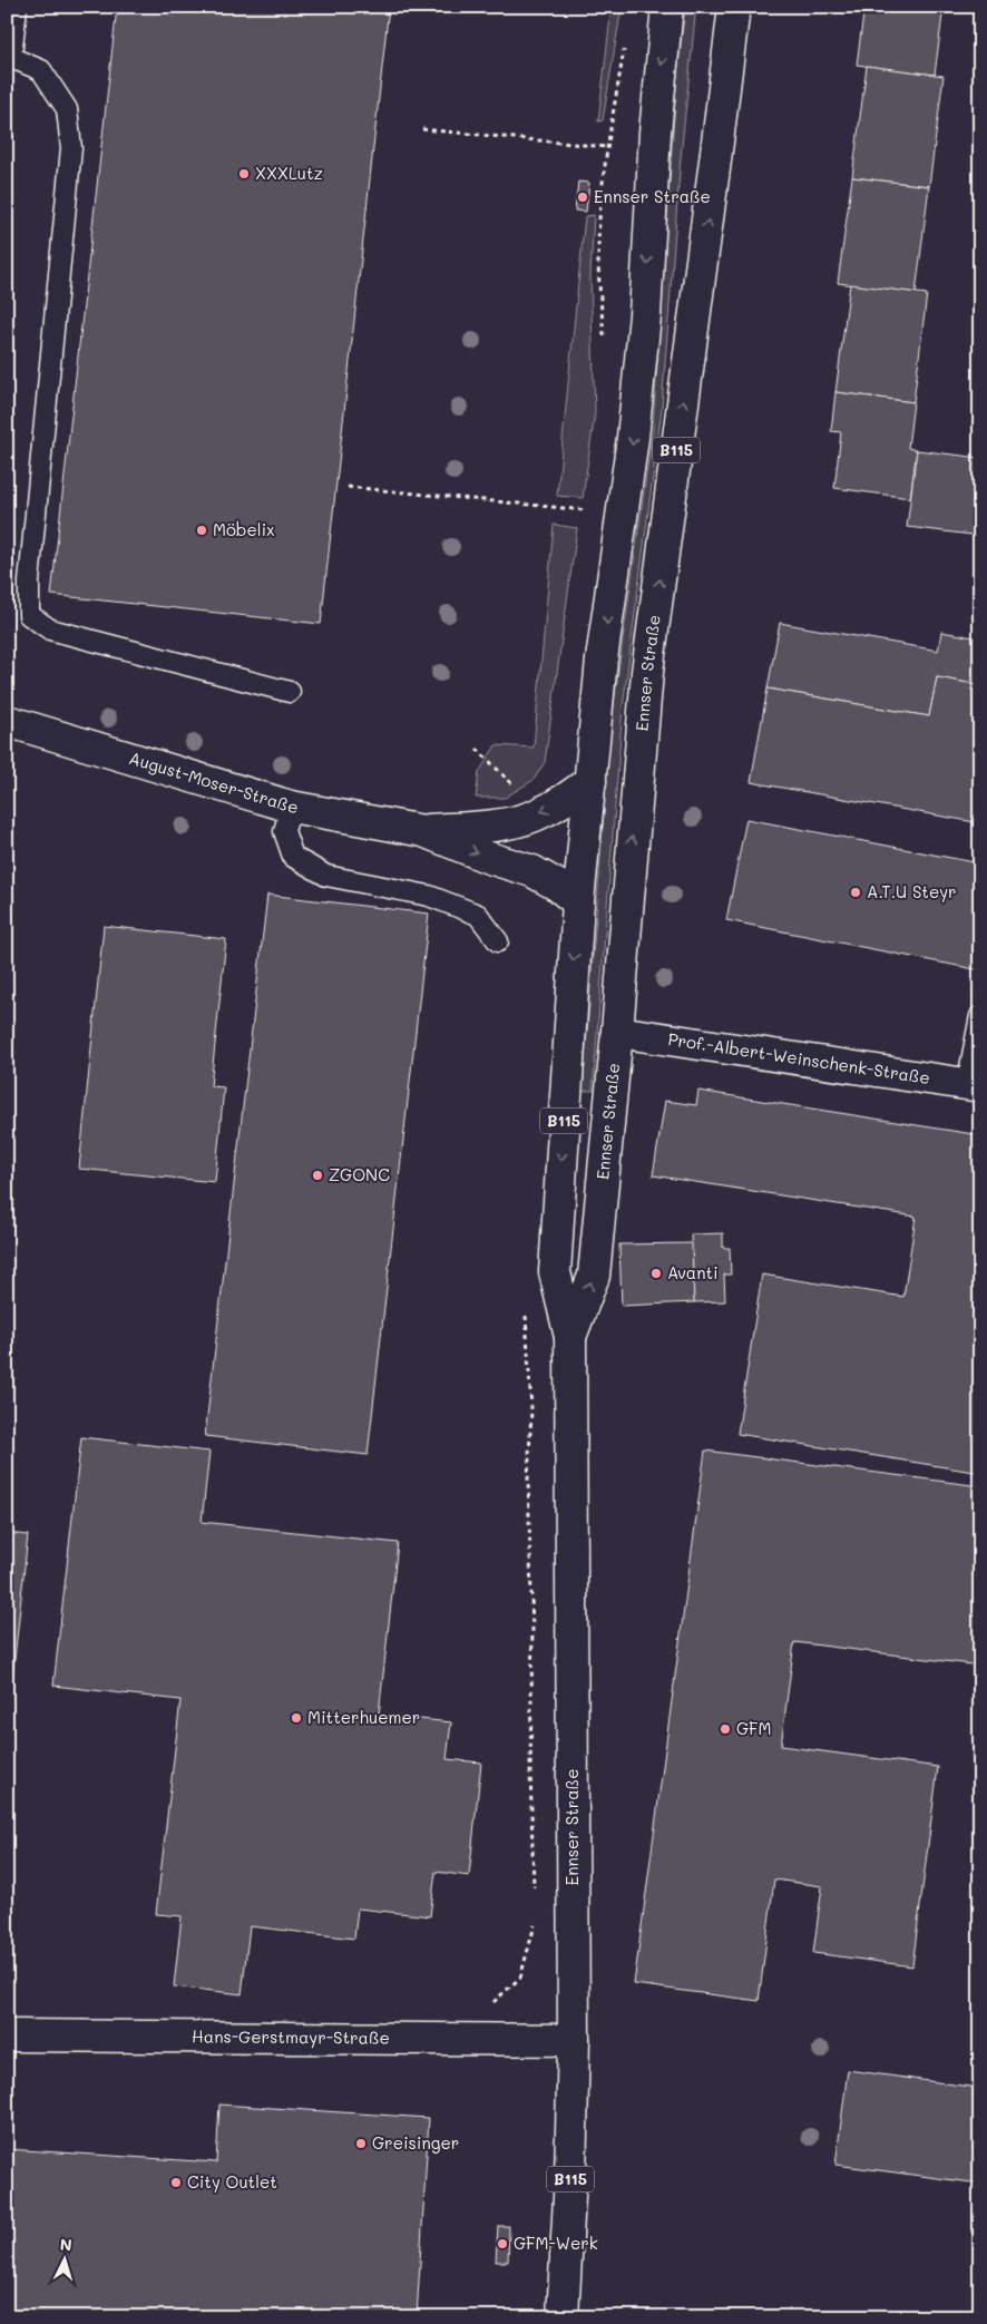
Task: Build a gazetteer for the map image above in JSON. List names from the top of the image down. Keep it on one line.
{"streets":{"main road":["B115","Ennser Straße","August-Moser-Straße","Prof.-Albert-Weinschenk-Straße","Hans-Gerstmayr-Straße"]},"crossings":[["Ennser Straße","August-Moser-Straße"],["Ennser Straße","Prof.-Albert-Weinschenk-Straße"],["Ennser Straße","Hans-Gerstmayr-Straße"]],"places":["XXXLutz","Ennser Straße","Möbelix","A.T.U Steyr","ZGONC","Avanti","Mitterhuemer","GFM","Greisinger","City Outlet","GFM-Werk"],"north":"top"}
